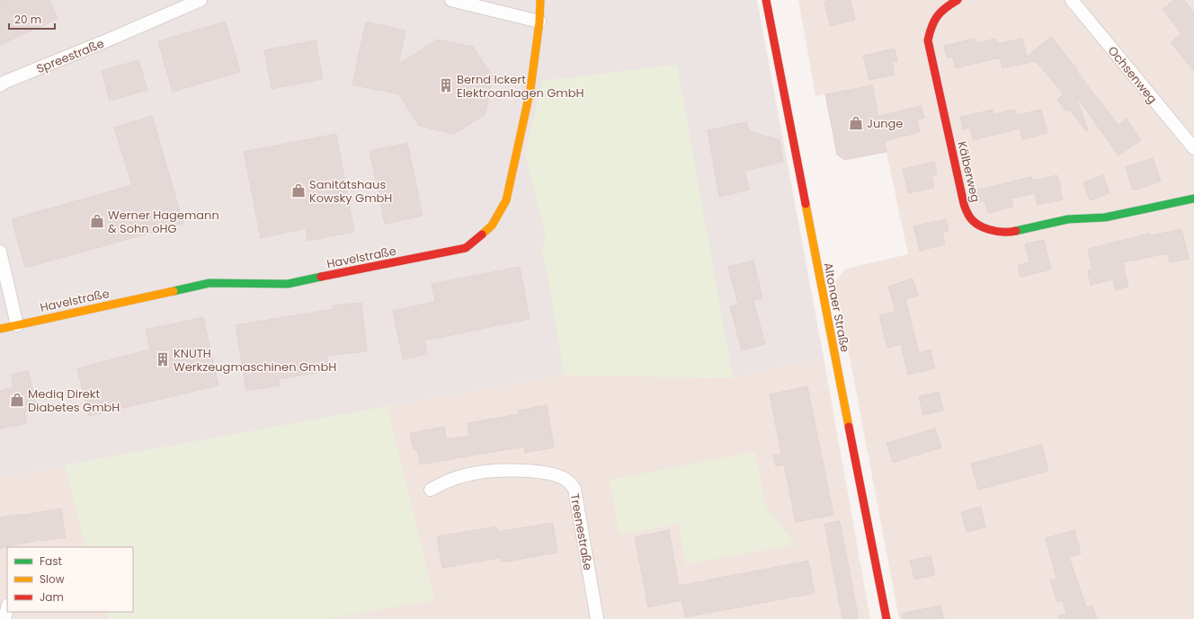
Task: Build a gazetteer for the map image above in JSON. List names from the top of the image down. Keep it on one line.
{"streets":{"street":["Spreestraße","Ochsenweg","Kälberweg","Havelstraße","Altonaer Straße","Treenestraße"]},"places":{"building":["Bernd Ickert Elektroanlagen GmbH","KNUTH Werkzeugmaschinen GmbH"],"shop":["Junge","Sanitätshaus Kowsky GmbH","Werner Hagemann & Sohn oHG","Mediq Direkt Diabetes GmbH"]},"legend":["Fast","Slow","Jam"],"scale_bar":"20 m"}
